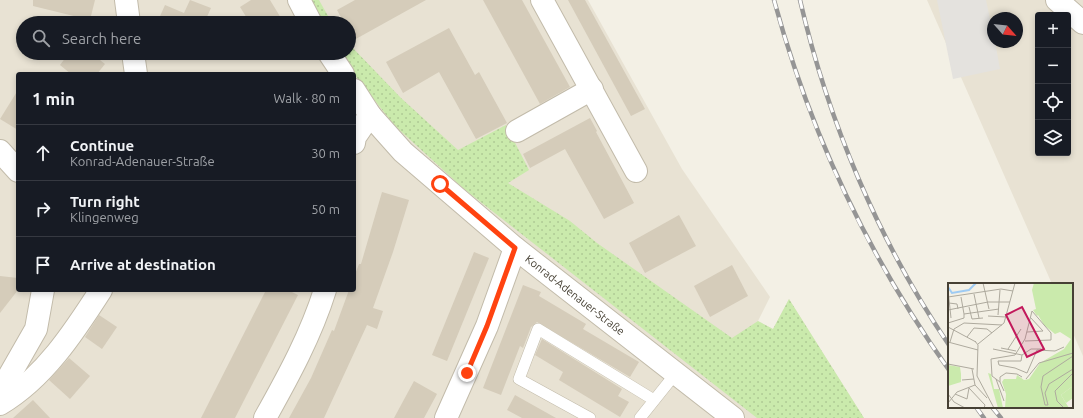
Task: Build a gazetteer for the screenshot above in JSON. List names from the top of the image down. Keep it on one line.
{"streets":{"street":["Konrad-Adenauer-Straße"]},"north":"bottom right","page":{"map_buttons":["+","−"],"search":"Search here","heading":["1 min","Walk · 80 m"],"list":[["Continue","Konrad-Adenauer-Straße","30 m"],["Turn right","Klingenweg","50 m"],"Arrive at destination"]}}
